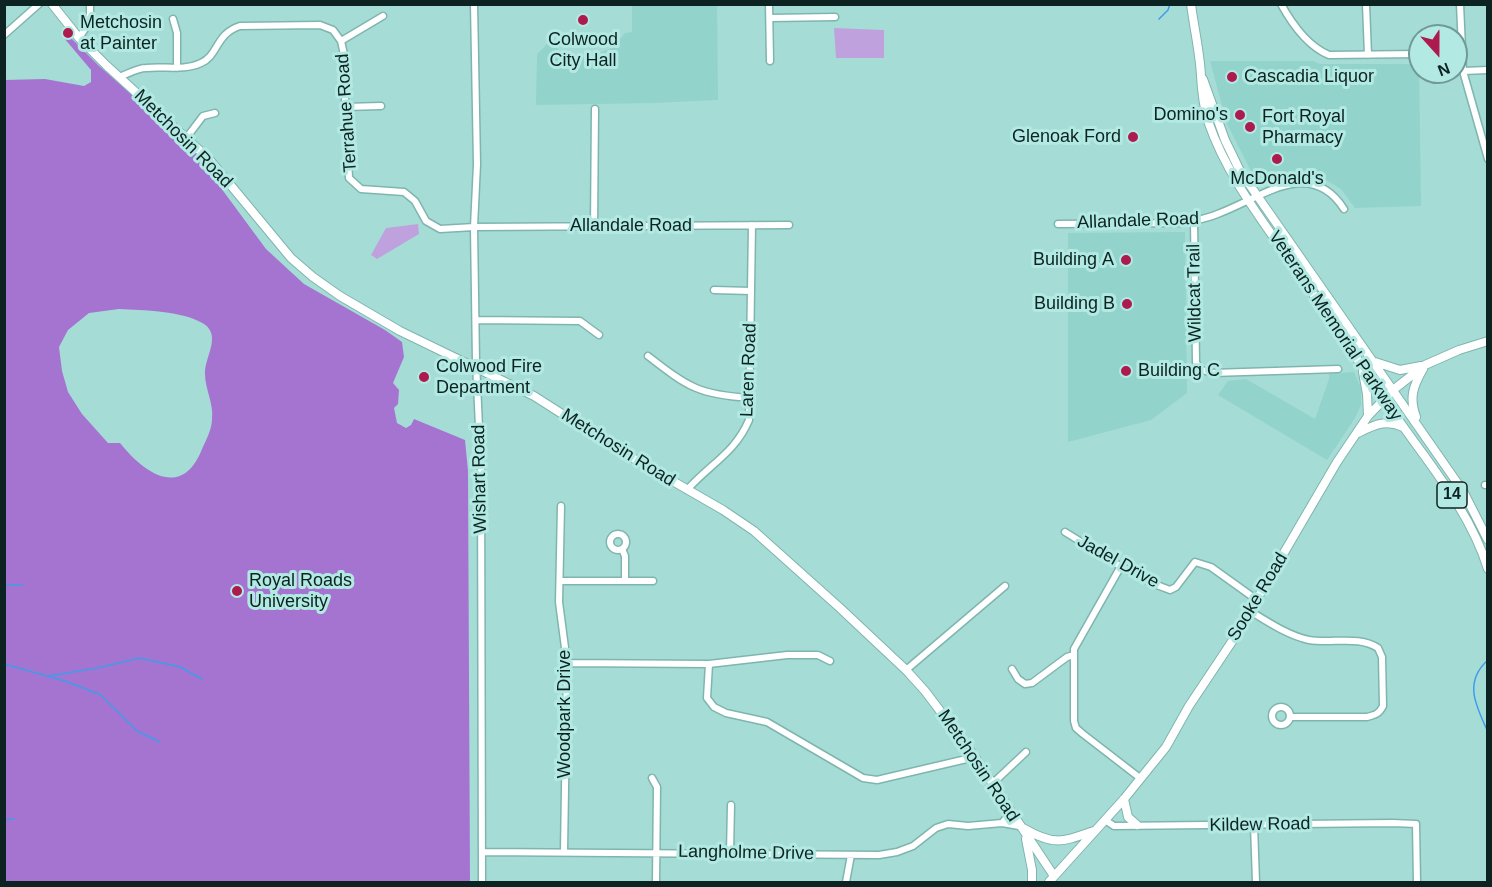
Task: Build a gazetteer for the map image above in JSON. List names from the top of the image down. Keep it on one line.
{"streets":{"main road":["Metchosin Road","Veterans Memorial Parkway","14","Sooke Road"],"street":["Terrahue Road","Allandale Road","Wildcat Trail","Laren Road","Wishart Road","Jadel Drive","Woodpark Drive","Kildew Road","Langholme Drive"]},"crossings":[["Terrahue Road","Metchosin Road"],["Terrahue Road","Allandale Road"],["Terrahue Road","Wishart Road"],["Metchosin Road","Laren Road"],["Metchosin Road","Wishart Road"],["Metchosin Road","Sooke Road"],["Metchosin Road","Langholme Drive"],["Allandale Road","Wildcat Trail"],["Allandale Road","Veterans Memorial Parkway"],["Allandale Road","Laren Road"],["Allandale Road","Wishart Road"],["Veterans Memorial Parkway","Sooke Road"],["Wishart Road","Langholme Drive"],["Jadel Drive","Sooke Road"],["Sooke Road","Kildew Road"],["Woodpark Drive","Langholme Drive"]],"places":["Colwood City Hall","Metchosin at Painter","Cascadia Liquor","Domino's","Fort Royal Pharmacy","Glenoak Ford","McDonald's","Building A","Building B","Building C","Colwood Fire Department","Royal Roads University"],"north":"bottom"}
